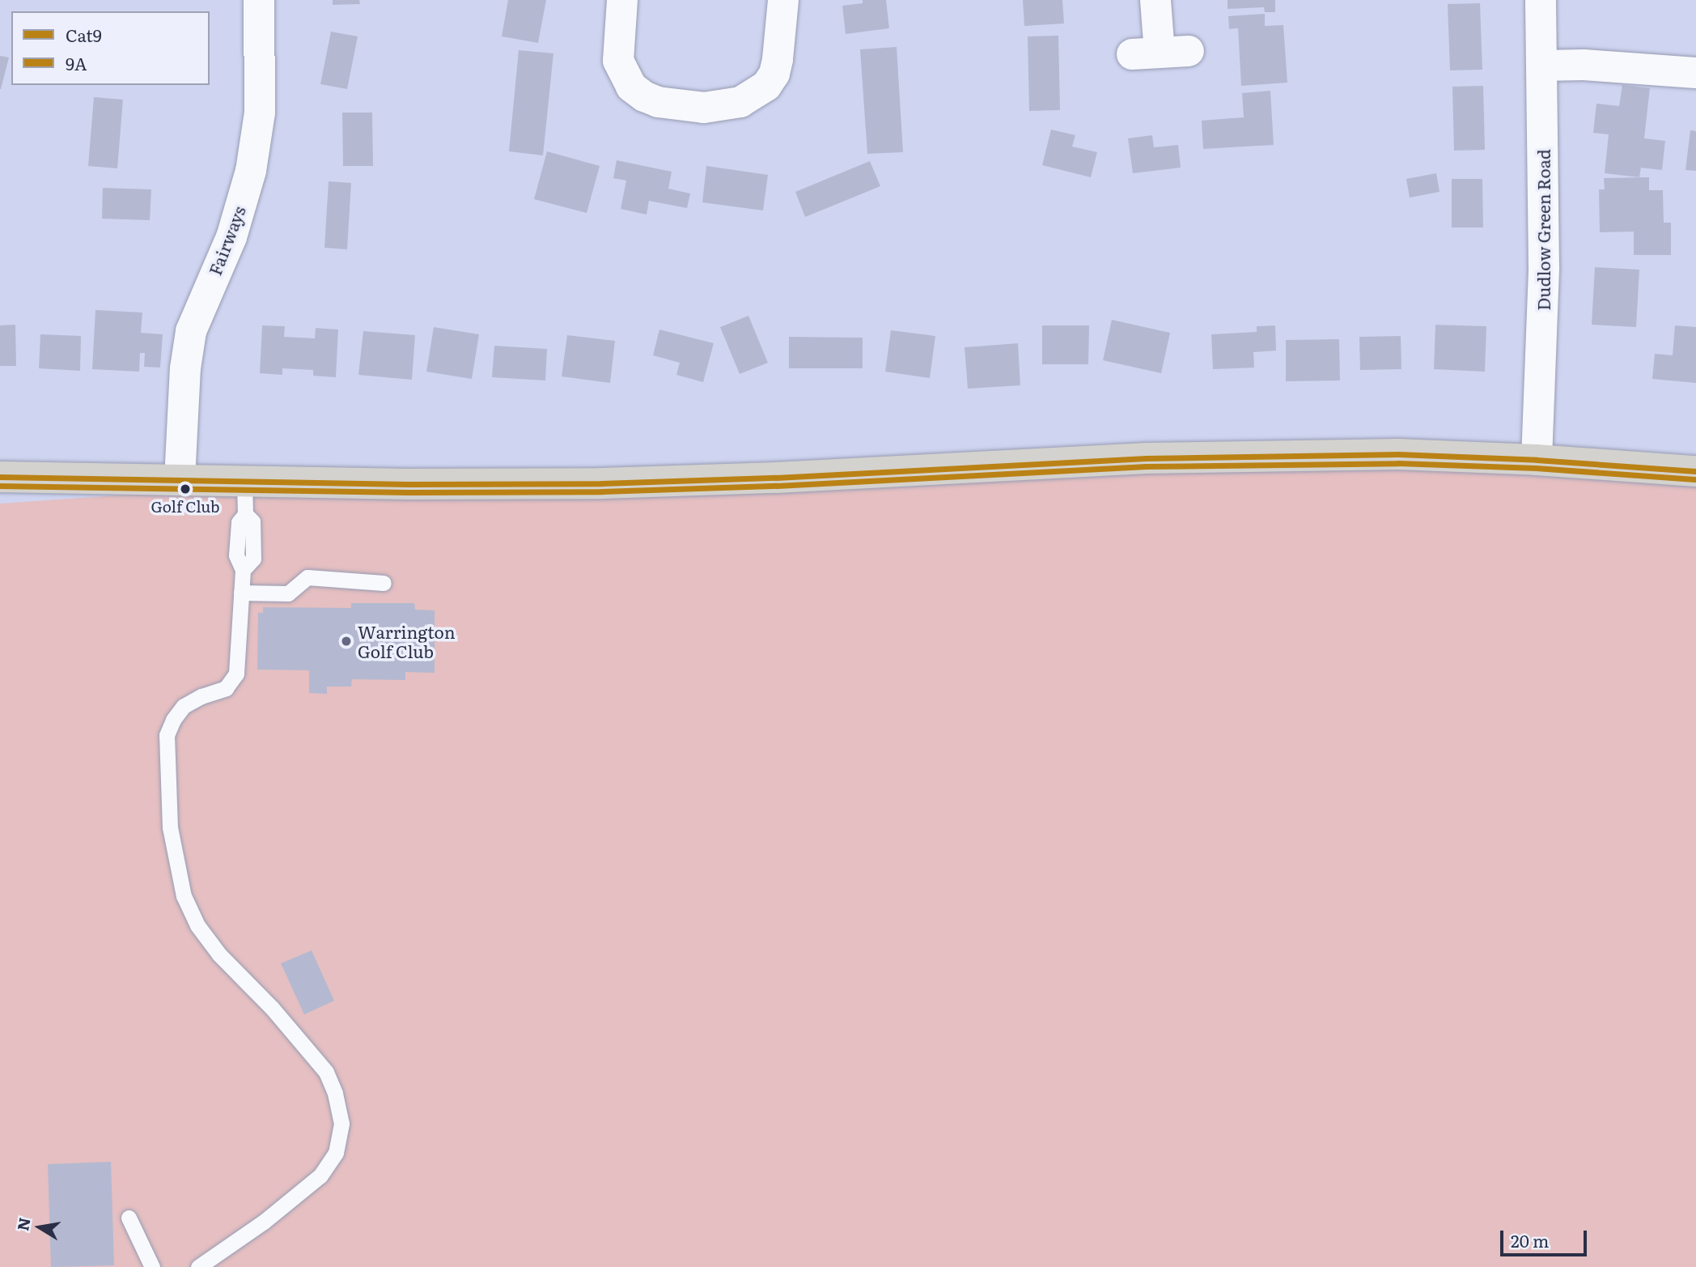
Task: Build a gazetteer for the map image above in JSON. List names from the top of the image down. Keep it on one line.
{"streets":{"street":["Dudlow Green Road","Fairways"]},"places":["Golf Club","Warrington Golf Club"],"lines":["transit line Cat9","transit line 9A"],"legend":["Cat9","9A"],"scale_bar":"20 m","north":"left"}
